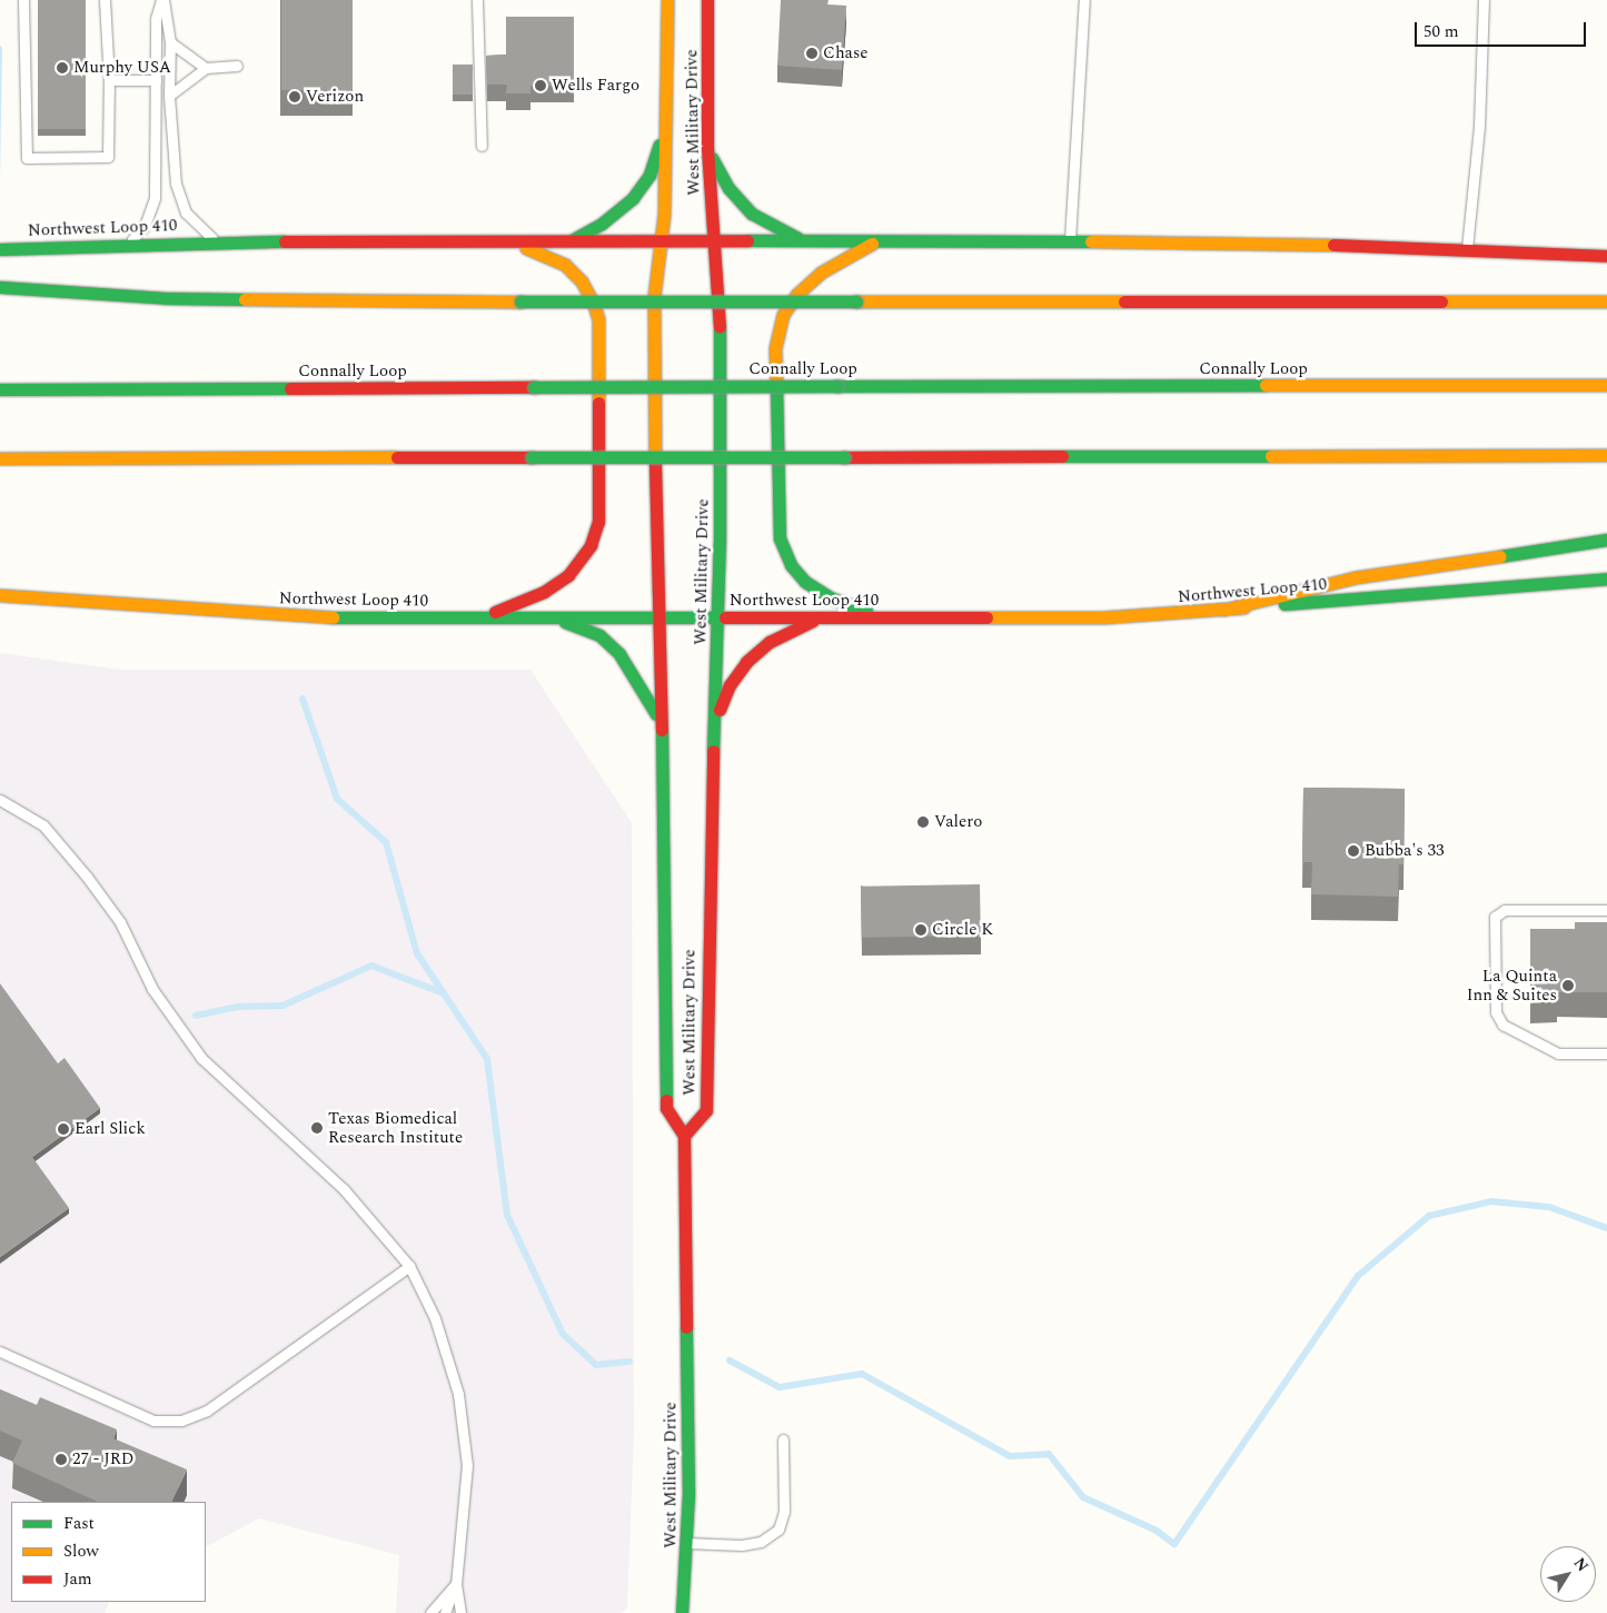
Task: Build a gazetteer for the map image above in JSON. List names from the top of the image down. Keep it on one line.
{"streets":{"main road":["West Military Drive","Northwest Loop 410","Connally Loop"]},"crossings":[["West Military Drive","Northwest Loop 410"]],"places":["Chase","Murphy USA","Wells Fargo","Verizon","Valero","Bubba's 33","Circle K","La Quinta Inn & Suites","Texas Biomedical Research Institute","Earl Slick","27 - JRD"],"legend":["Fast","Slow","Jam"],"scale_bar":"50 m","north":"top right"}
